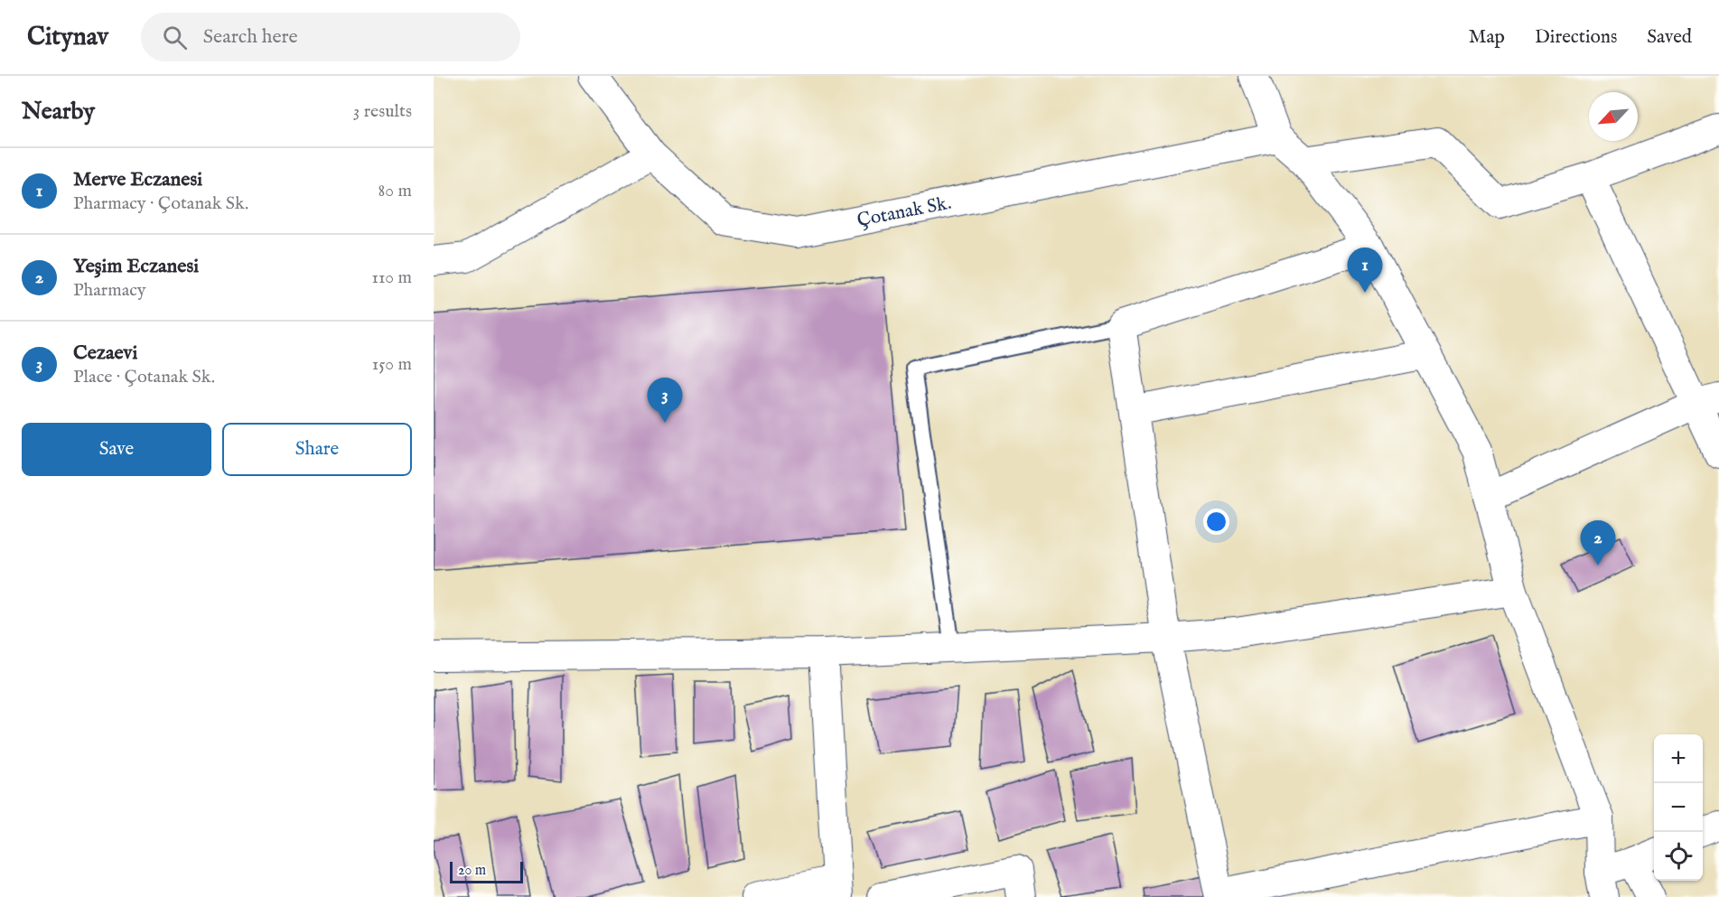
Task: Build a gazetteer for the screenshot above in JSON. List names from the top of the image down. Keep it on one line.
{"streets":{"street":["Çotanak Sk."]},"scale_bar":"20 m","north":"bottom left","page":{"header":"Citynav","search":"Search here","nav":["Map","Directions","Saved"],"heading":["Nearby","3 results"],"list":[{"mark":"1","name":"Merve Eczanesi","note":"Pharmacy · Çotanak Sk.","value":"80 m"},{"mark":"2","name":"Yeşim Eczanesi","note":"Pharmacy","value":"110 m"},{"mark":"3","name":"Cezaevi","note":"Place · Çotanak Sk.","value":"150 m"}],"pins":["1","3","2"],"buttons":["Save","Share"],"map_buttons":["+","−"],"scale":"20 m"}}
